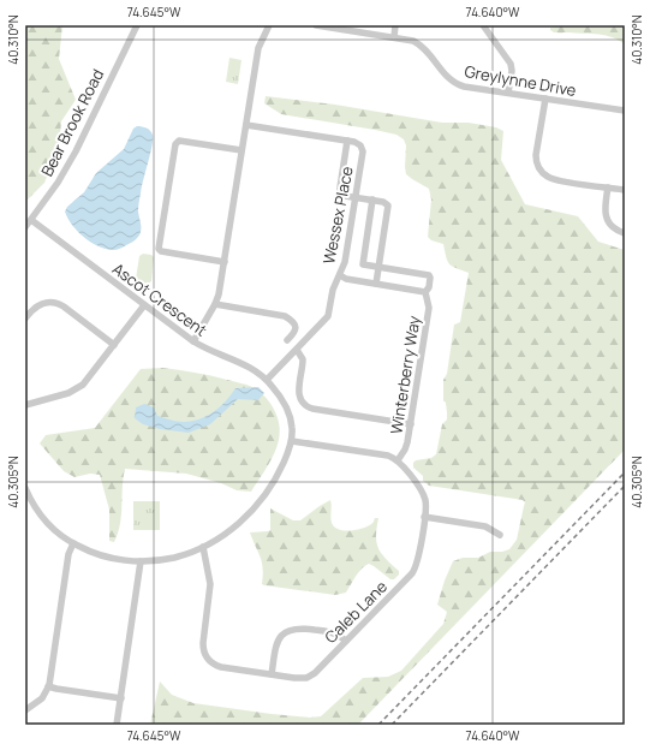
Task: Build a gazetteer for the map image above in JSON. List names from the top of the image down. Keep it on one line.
{"streets":{"street":["Greylynne Drive","Bear Brook Road","Wessex Place","Ascot Crescent","Winterberry Way","Caleb Lane"]},"crossings":[["Bear Brook Road","Ascot Crescent"],["Wessex Place","Ascot Crescent"],["Ascot Crescent","Caleb Lane"],["Winterberry Way","Caleb Lane"]],"coordinates":["74.645°W","74.640°W","40.310°N","40.305°N"]}
